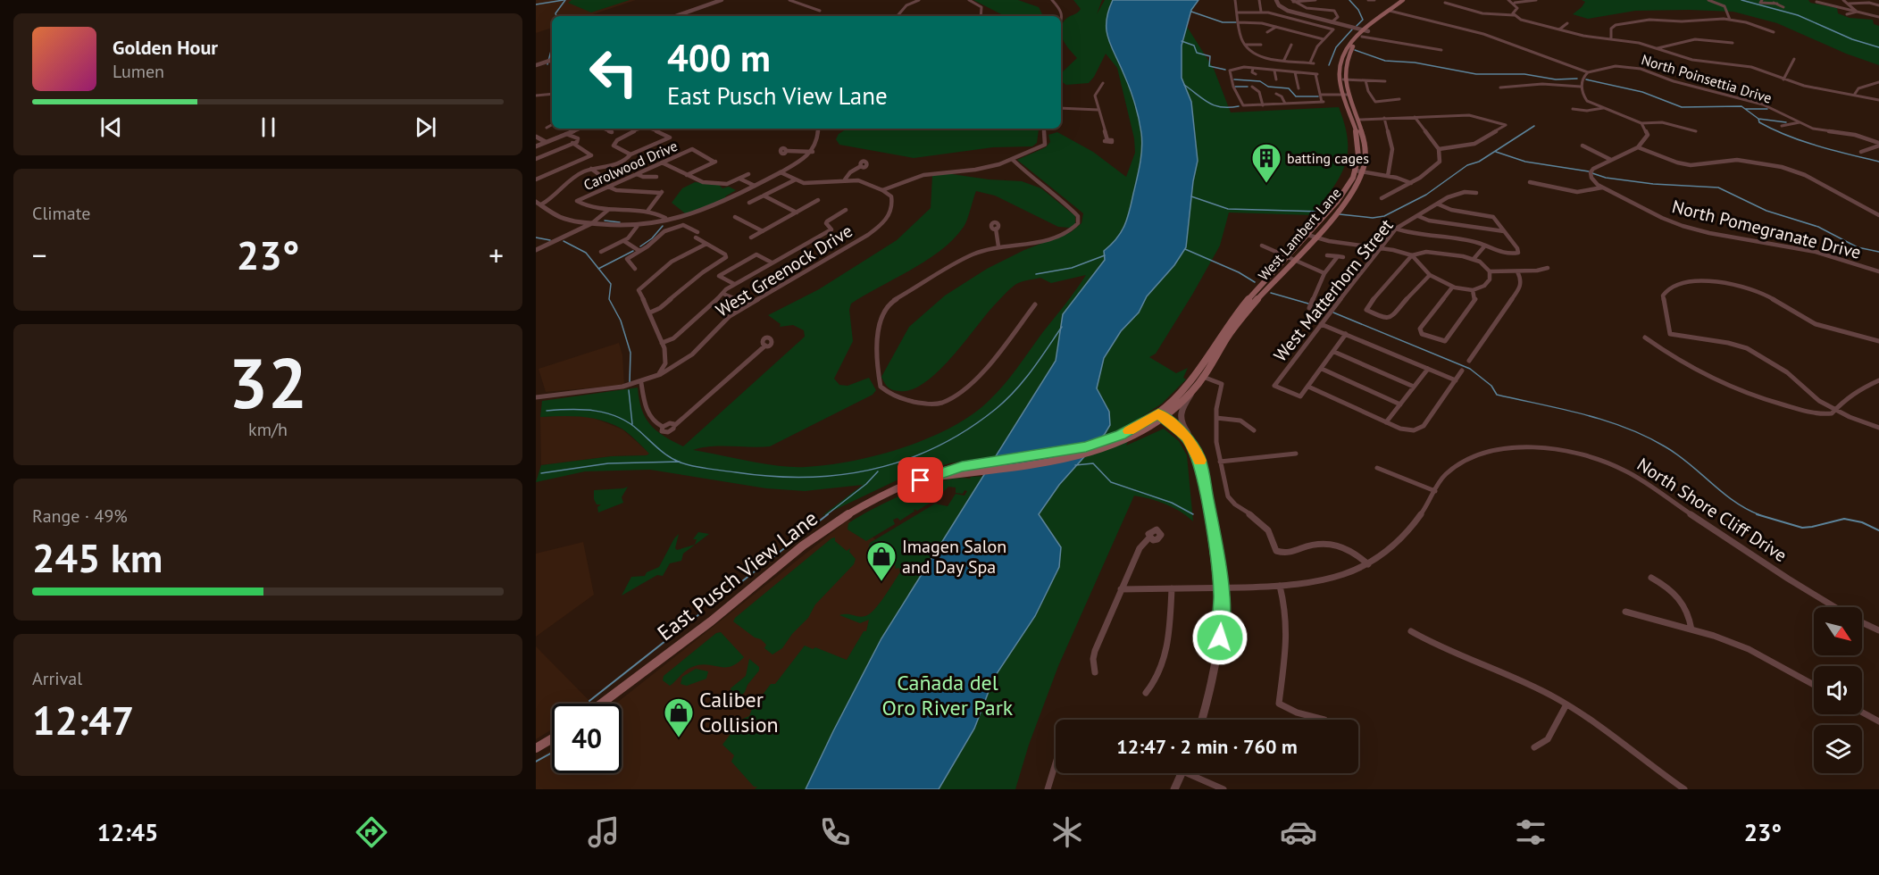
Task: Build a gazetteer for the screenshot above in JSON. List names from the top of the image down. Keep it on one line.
{"streets":{"main road":["West Lambert Lane","East Pusch View Lane"],"street":["North Poinsettia Drive","Carolwood Drive","North Pomegranate Drive","West Greenock Drive","West Matterhorn Street","North Shore Cliff Drive"]},"crossings":[["West Lambert Lane","East Pusch View Lane"]],"parks":["Cañada del Oro River Park"],"places":{"building":["batting cages"],"shop":["Imagen Salon and Day Spa","Caliber Collision"]},"north":"bottom right","page":{"turn":["400 m","East Pusch View Lane"],"song":["Golden Hour","Lumen"],"tile":["Climate",["32","km/h"],["Range · 49%","245 km"],["Arrival","12:47"]],"heat":["−","23°","+"],"limit":"40","trip":"12:47 · 2 min · 760 m","tabs":["12:45","23°"]}}
